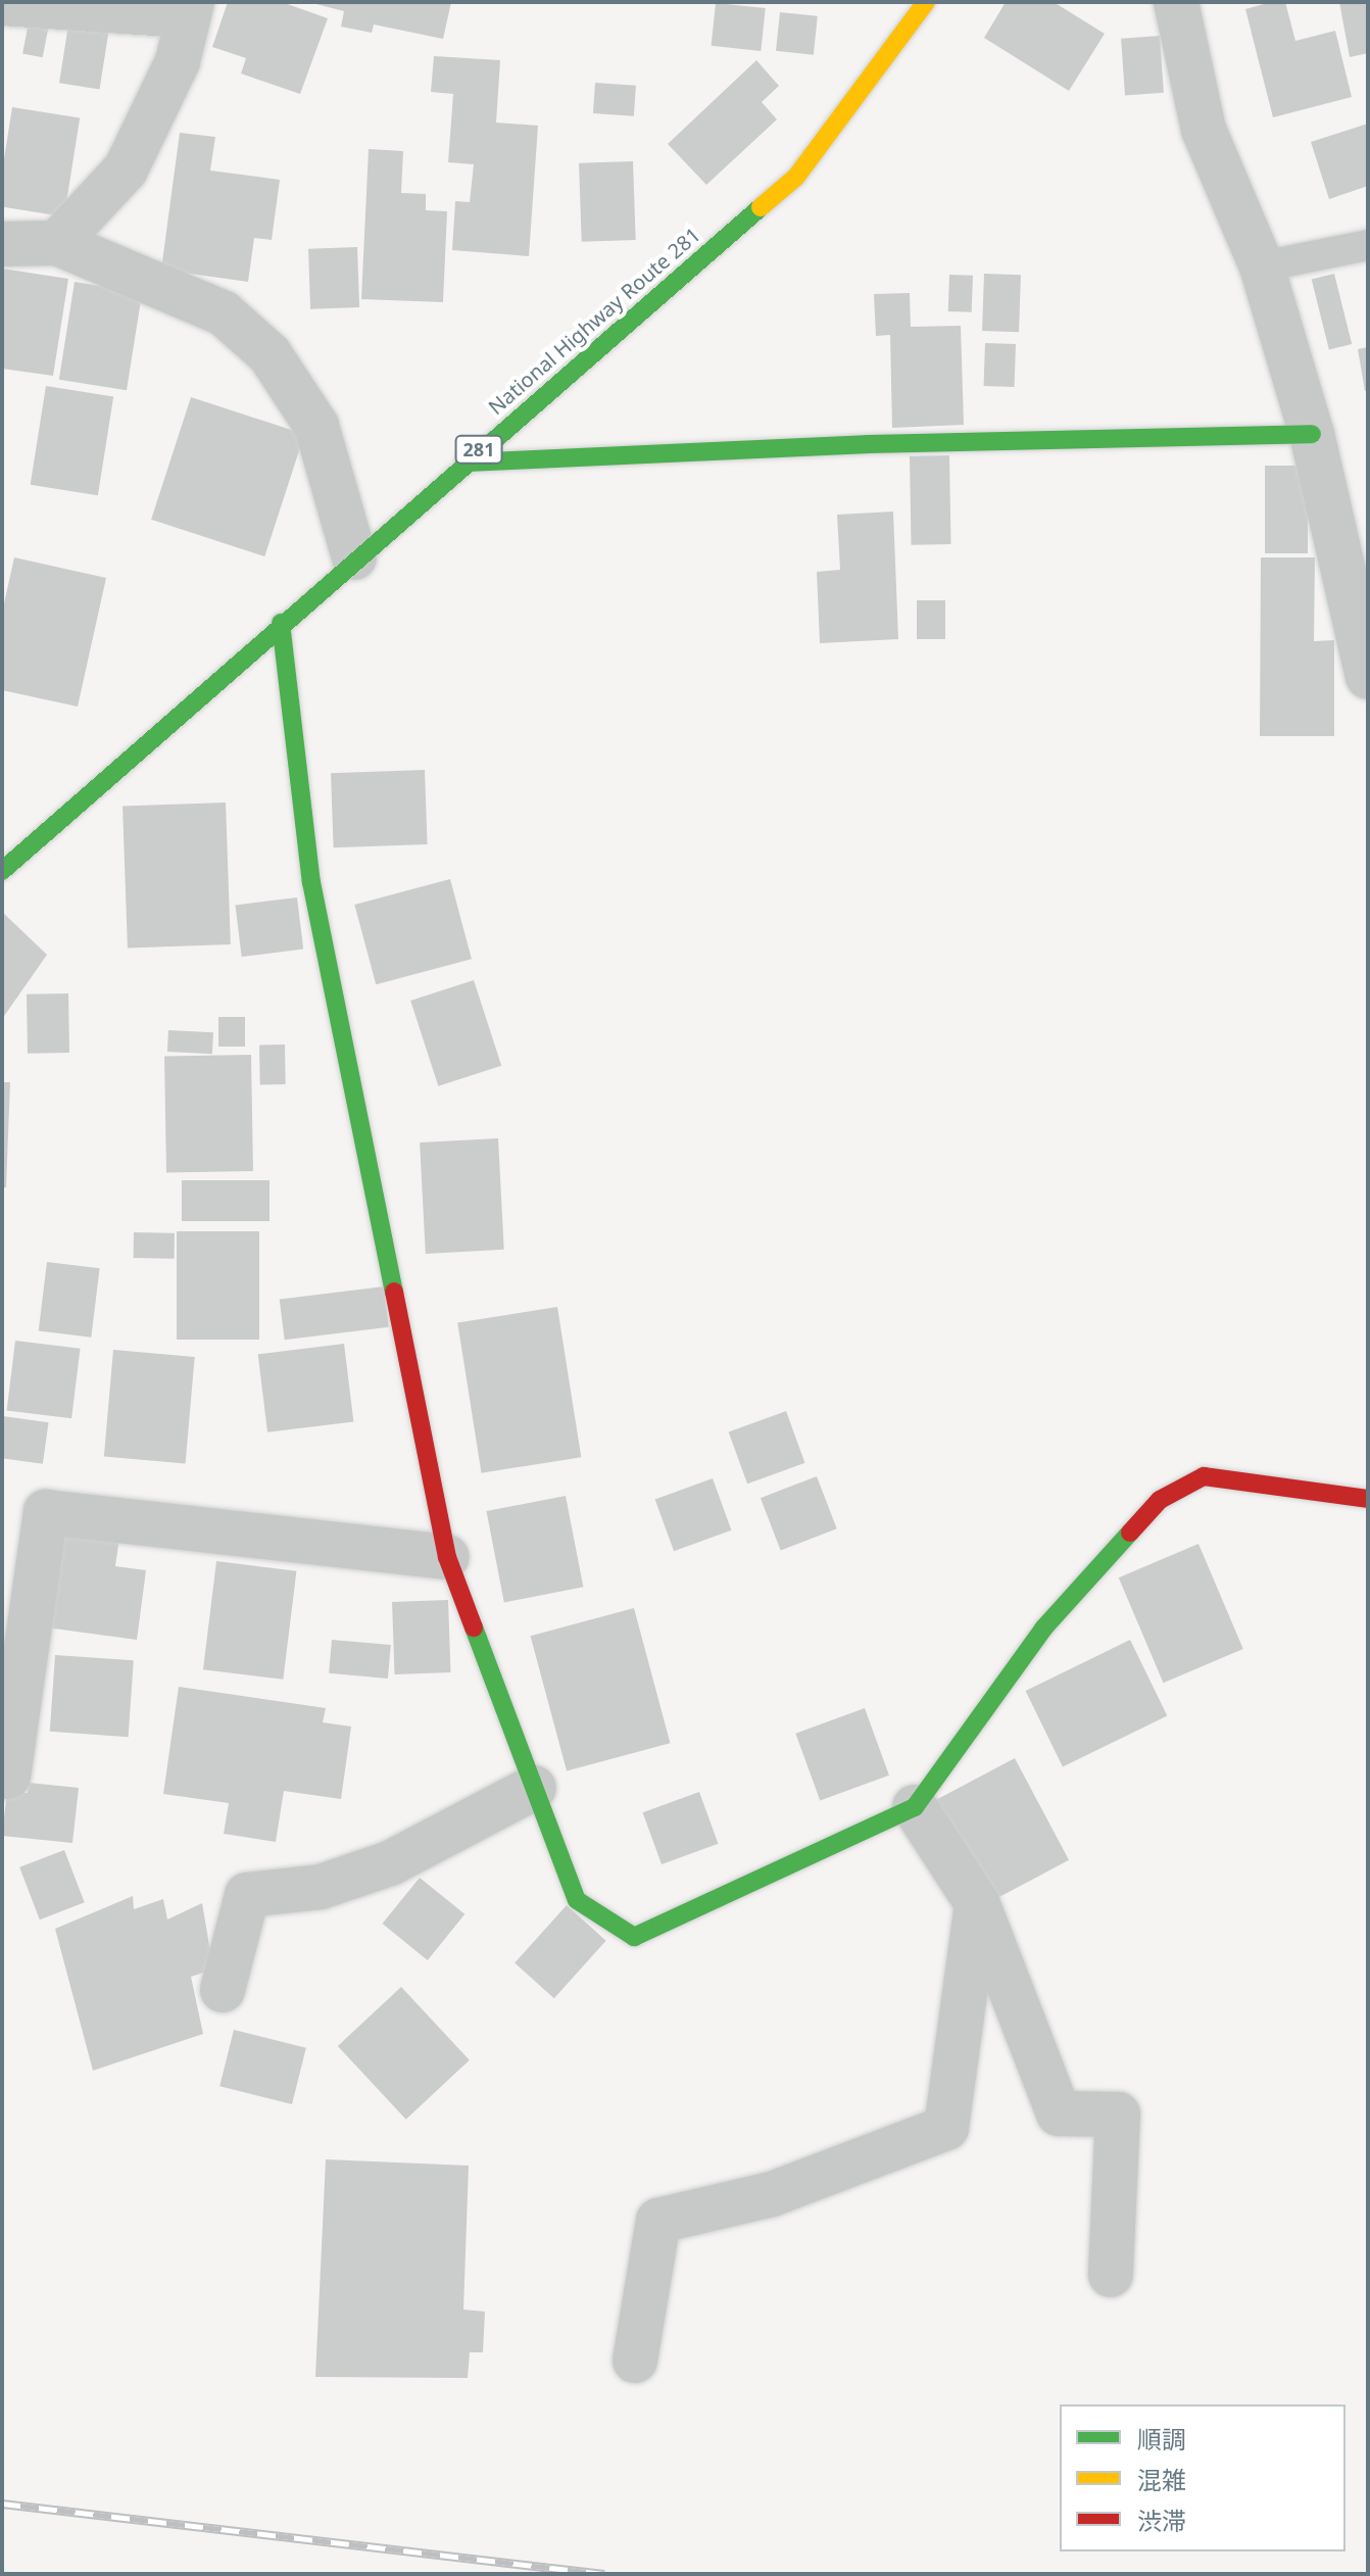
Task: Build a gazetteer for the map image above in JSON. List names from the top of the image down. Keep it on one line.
{"streets":{"main road":["National Highway Route 281","281"]},"legend":["順調","混雑","渋滞"]}
